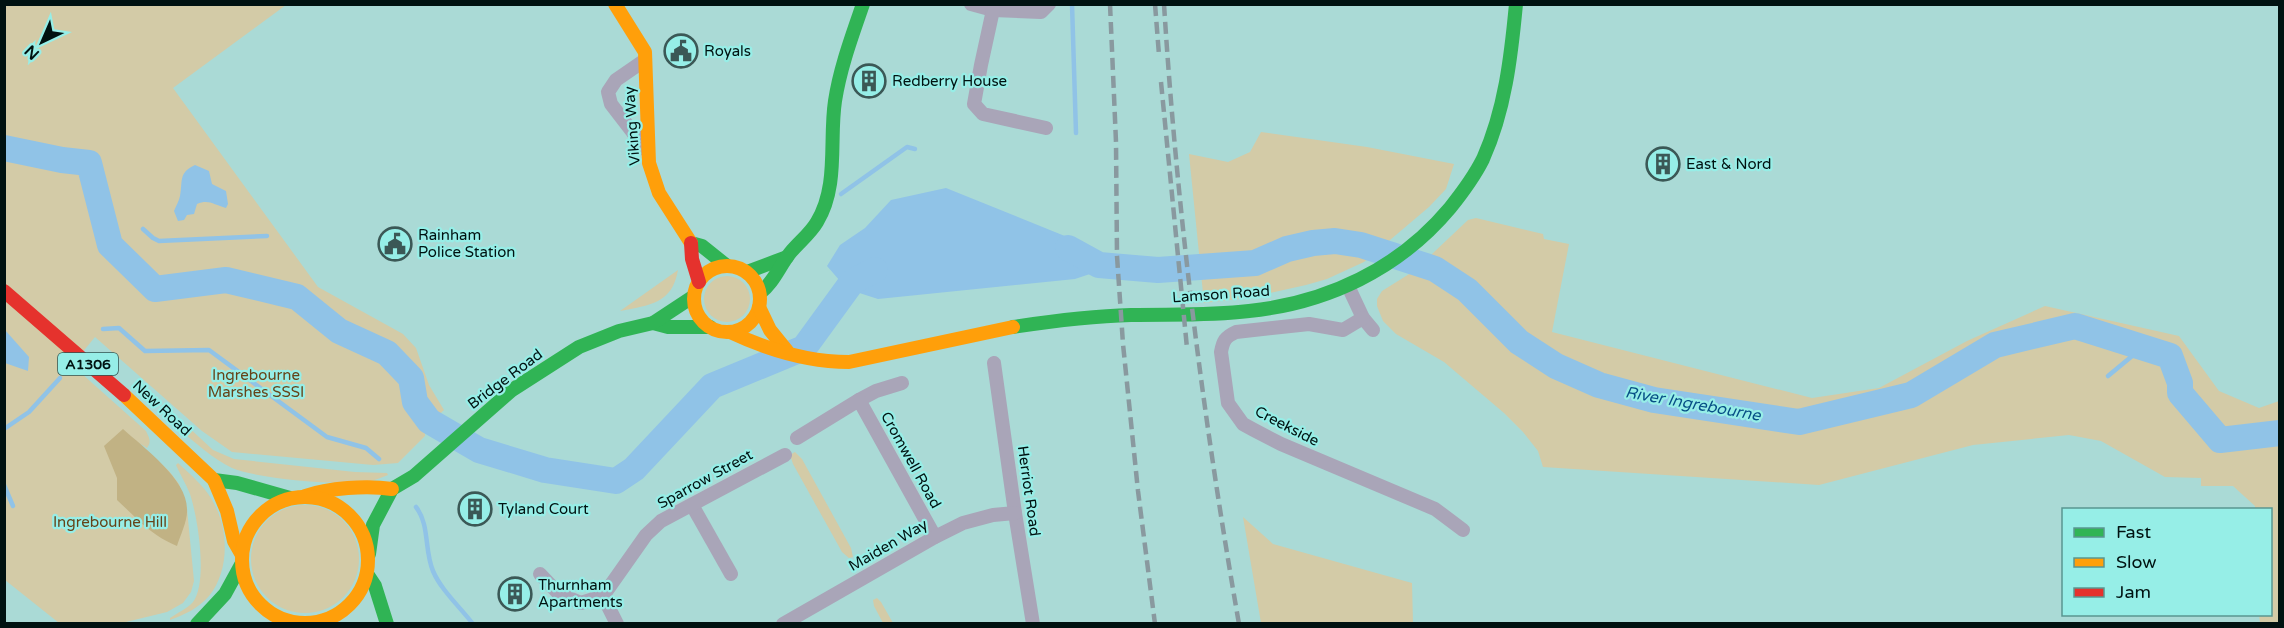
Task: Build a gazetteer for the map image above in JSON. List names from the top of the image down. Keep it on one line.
{"streets":{"main road":["Viking Way","Lamson Road","A1306","Bridge Road","New Road"],"street":["Creekside","Cromwell Road","Sparrow Street","Herriot Road","Maiden Way"]},"crossings":[["Lamson Road","Bridge Road"],["Cromwell Road","Maiden Way"],["Herriot Road","Maiden Way"]],"water":["River Ingrebourne"],"parks":["Ingrebourne Marshes SSSI","Ingrebourne Hill"],"places":{"public building":["Royals","Rainham Police Station"],"building":["Redberry House","East & Nord","Tyland Court","Thurnham Apartments"]},"legend":["Fast","Slow","Jam"],"north":"bottom left"}
